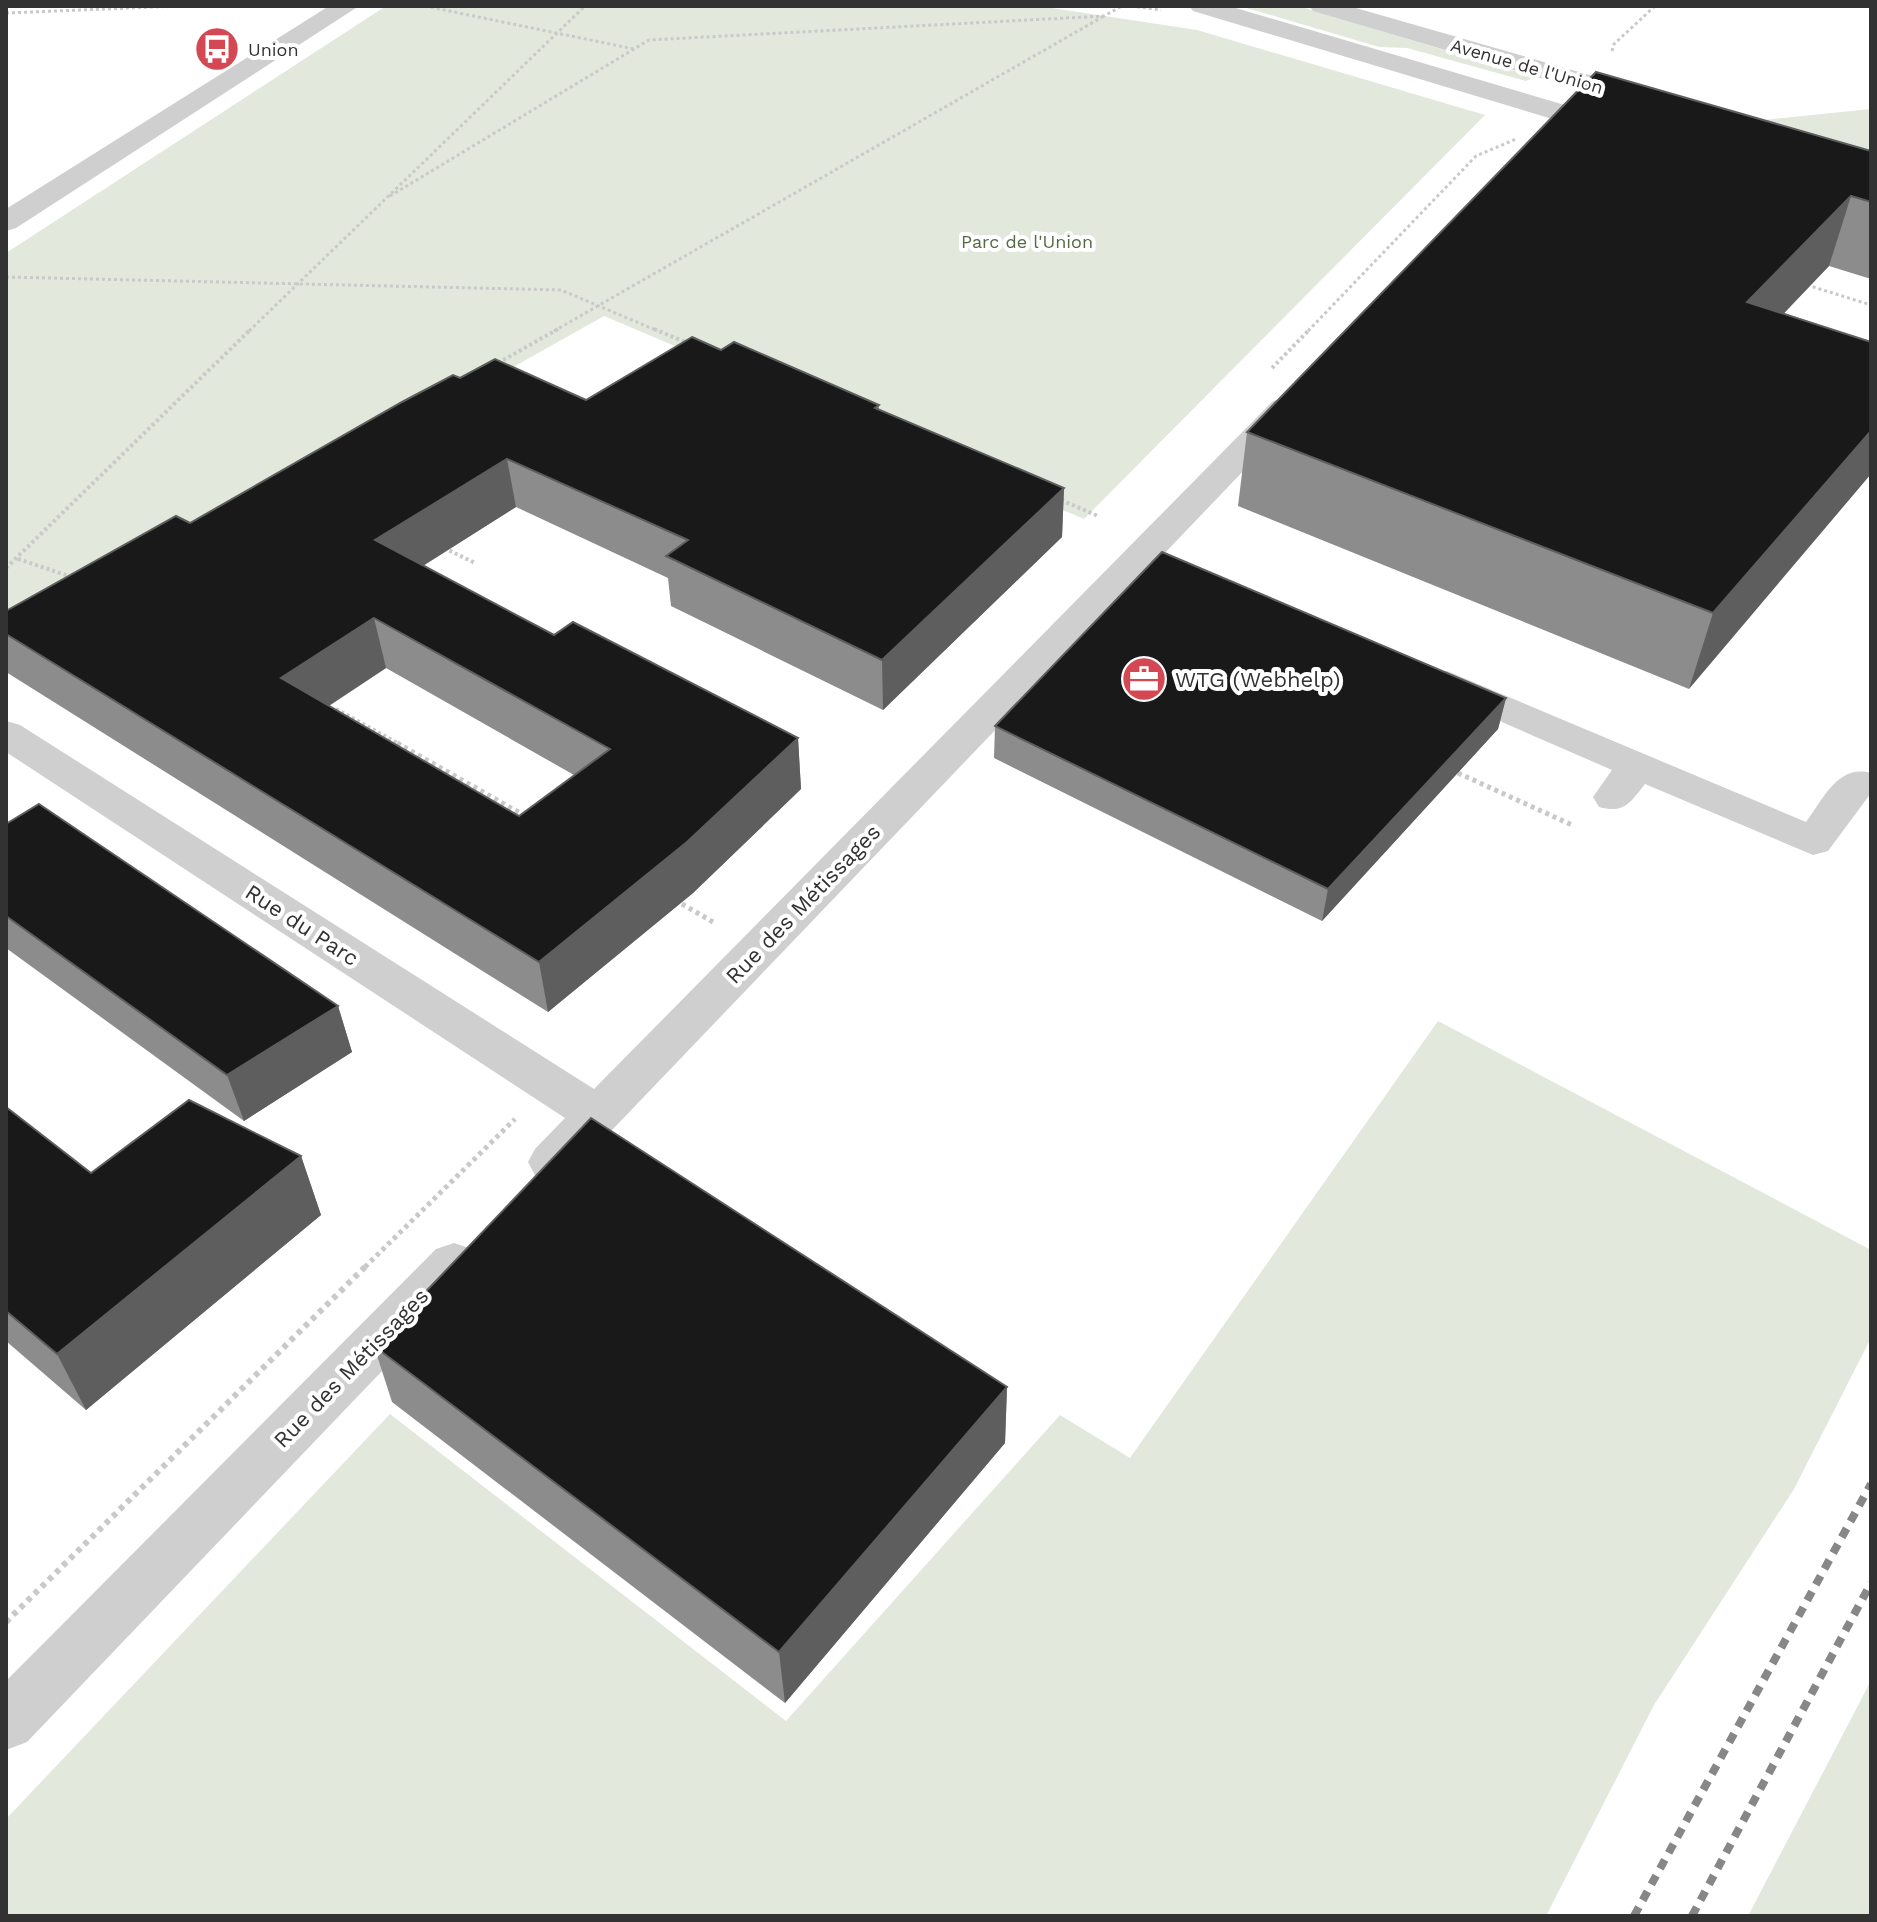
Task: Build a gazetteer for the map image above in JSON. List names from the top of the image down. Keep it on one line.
{"streets":{"street":["Avenue de l'Union","Rue des Métissages","Rue du Parc"]},"crossings":[["Rue des Métissages","Rue du Parc"]],"parks":["Parc de l'Union"],"places":{"bus stop":["Union"],"office":["WTG (Webhelp)"]}}
